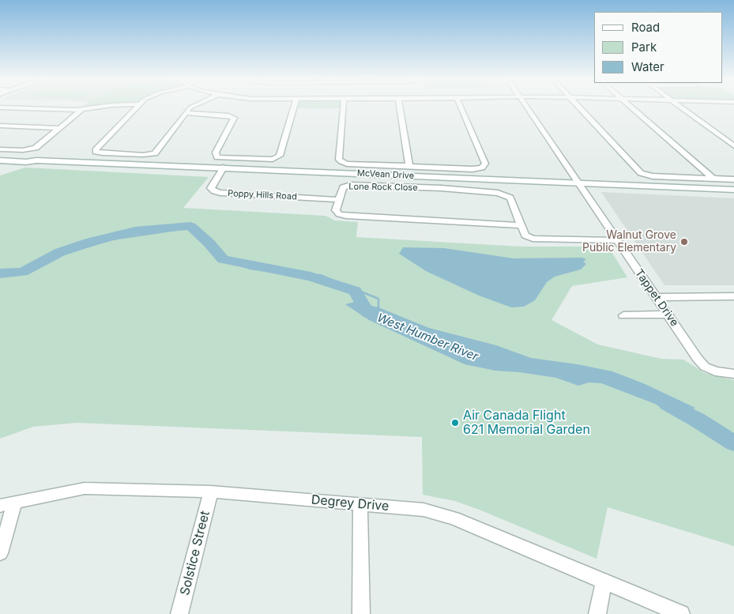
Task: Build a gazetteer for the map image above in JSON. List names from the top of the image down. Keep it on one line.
{"streets":{"main road":["McVean Drive"],"street":["Lone Rock Close","Poppy Hills Road","Tappet Drive","Degrey Drive","Solstice Street"]},"crossings":[["McVean Drive","Poppy Hills Road"],["McVean Drive","Tappet Drive"],["Lone Rock Close","Poppy Hills Road"],["Lone Rock Close","Tappet Drive"],["Degrey Drive","Solstice Street"]],"water":["West Humber River"],"places":["Walnut Grove Public Elementary","Air Canada Flight 621 Memorial Garden"],"legend":["Road","Park","Water"]}
